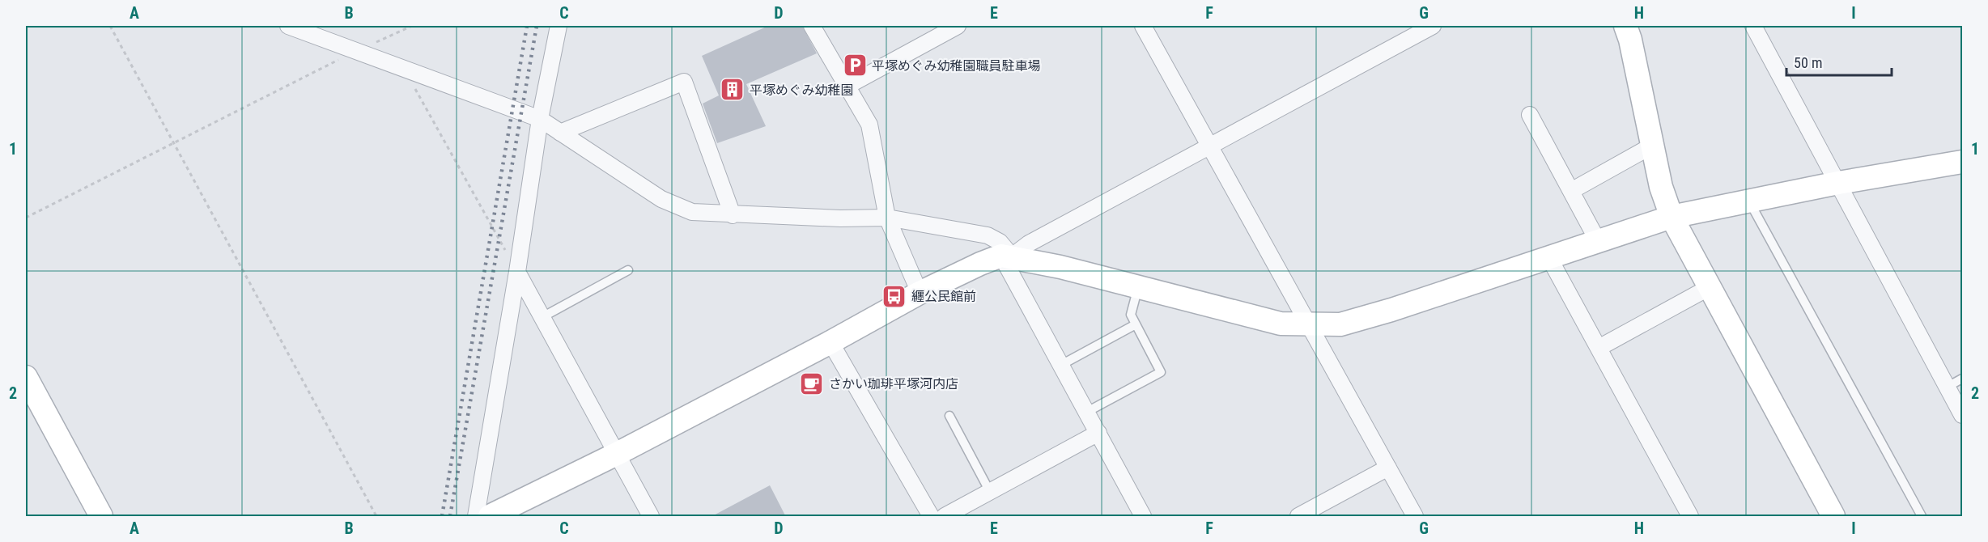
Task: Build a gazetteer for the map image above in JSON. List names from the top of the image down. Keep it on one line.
{"places":{"parking":["平塚めぐみ幼稚園職員駐車場"],"building":["平塚めぐみ幼稚園"],"bus stop":["纒公民館前"],"cafe":["さかい珈琲平塚河内店"]},"scale_bar":"50 m","grid":{"columns":["A","B","C","D","E","F","G","H","I"],"rows":["1","2"]}}
